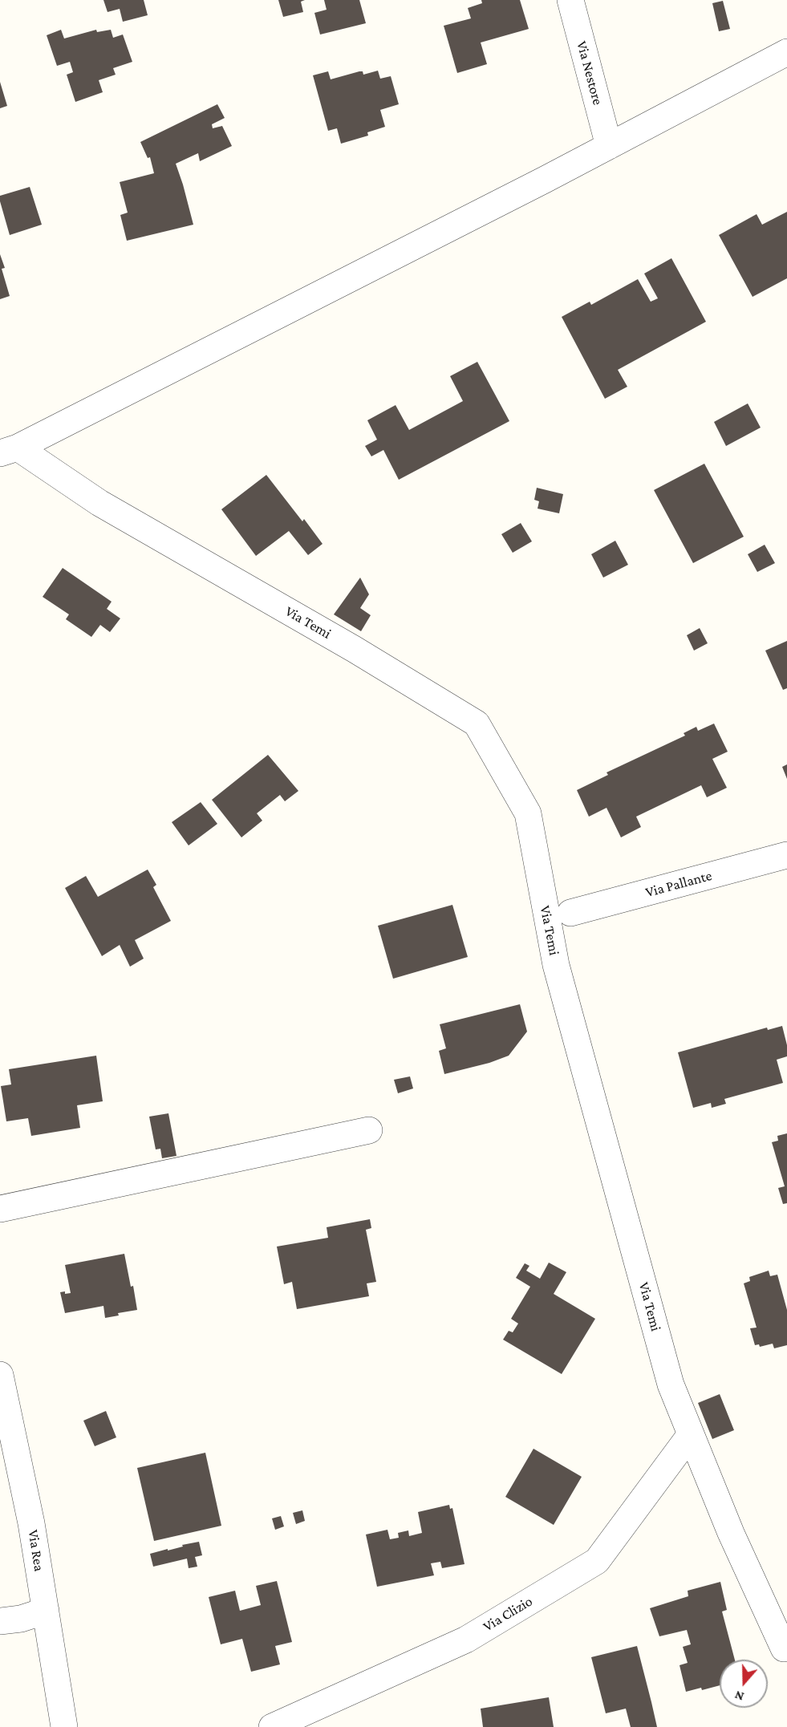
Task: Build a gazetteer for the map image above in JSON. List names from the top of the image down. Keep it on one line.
{"streets":{"street":["Via Nestore","Via Temi","Via Pallante","Via Rea","Via Clizio"]},"crossings":[["Via Temi","Via Clizio"]],"north":"bottom"}
